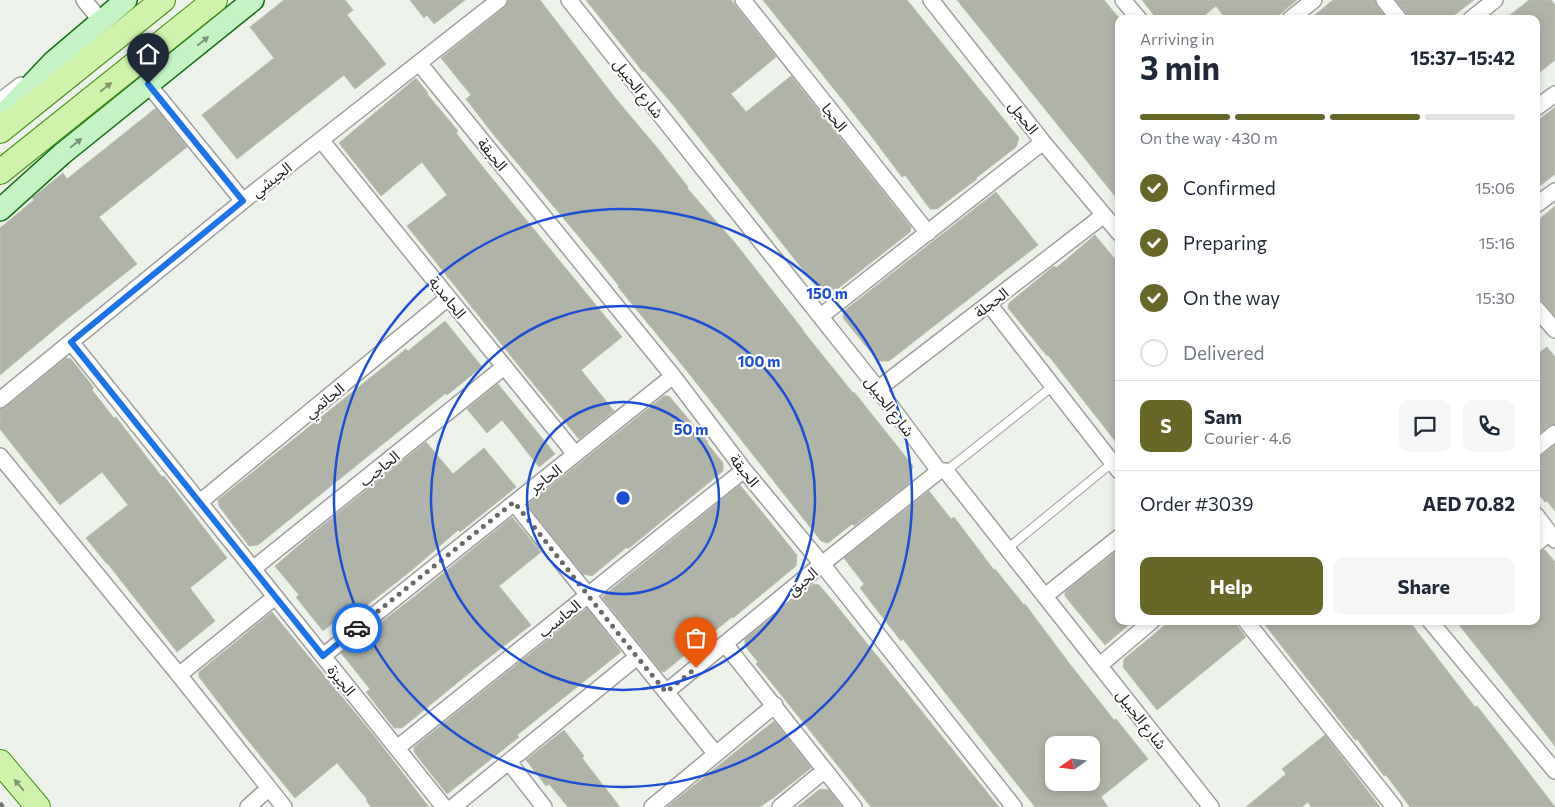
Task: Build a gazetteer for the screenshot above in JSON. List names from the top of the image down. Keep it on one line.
{"streets":{"street":["شارع الحبيل","الحجا","الحجل","الحبقة","الجيشي","الحامدية","الحجلة","الحاتمي","الحاجب","الحاجر","الحبق","الحاسب","الجيزة"]},"crossings":[["شارع الحبيل","الحجلة"],["شارع الحبيل","الحبق"],["الحجل","الحجلة"],["الحبقة","الجيشي"],["الحبقة","الحاجر"],["الحبقة","الحبق"],["الحبقة","الحاسب"],["الجيشي","الحامدية"],["الجيشي","الجيزة"],["الحامدية","الحاتمي"],["الحامدية","الحاجب"],["الحامدية","الحاجر"],["الحاتمي","الجيزة"],["الحاجب","الجيزة"],["الحاجر","الجيزة"],["الحاسب","الجيزة"]],"north":"left","page":{"heading":["3 min","Arriving in","15:37–15:42"],"panel":["Sam","Courier · 4.6","Order #3039","AED 70.82"],"bar":"On the way · 430 m","list":[["Confirmed","15:06"],["Preparing","15:16"],["On the way","15:30"],"Delivered"],"round":"S","buttons":["Help","Share"]},"rings":["150 m","100 m","50 m"]}
